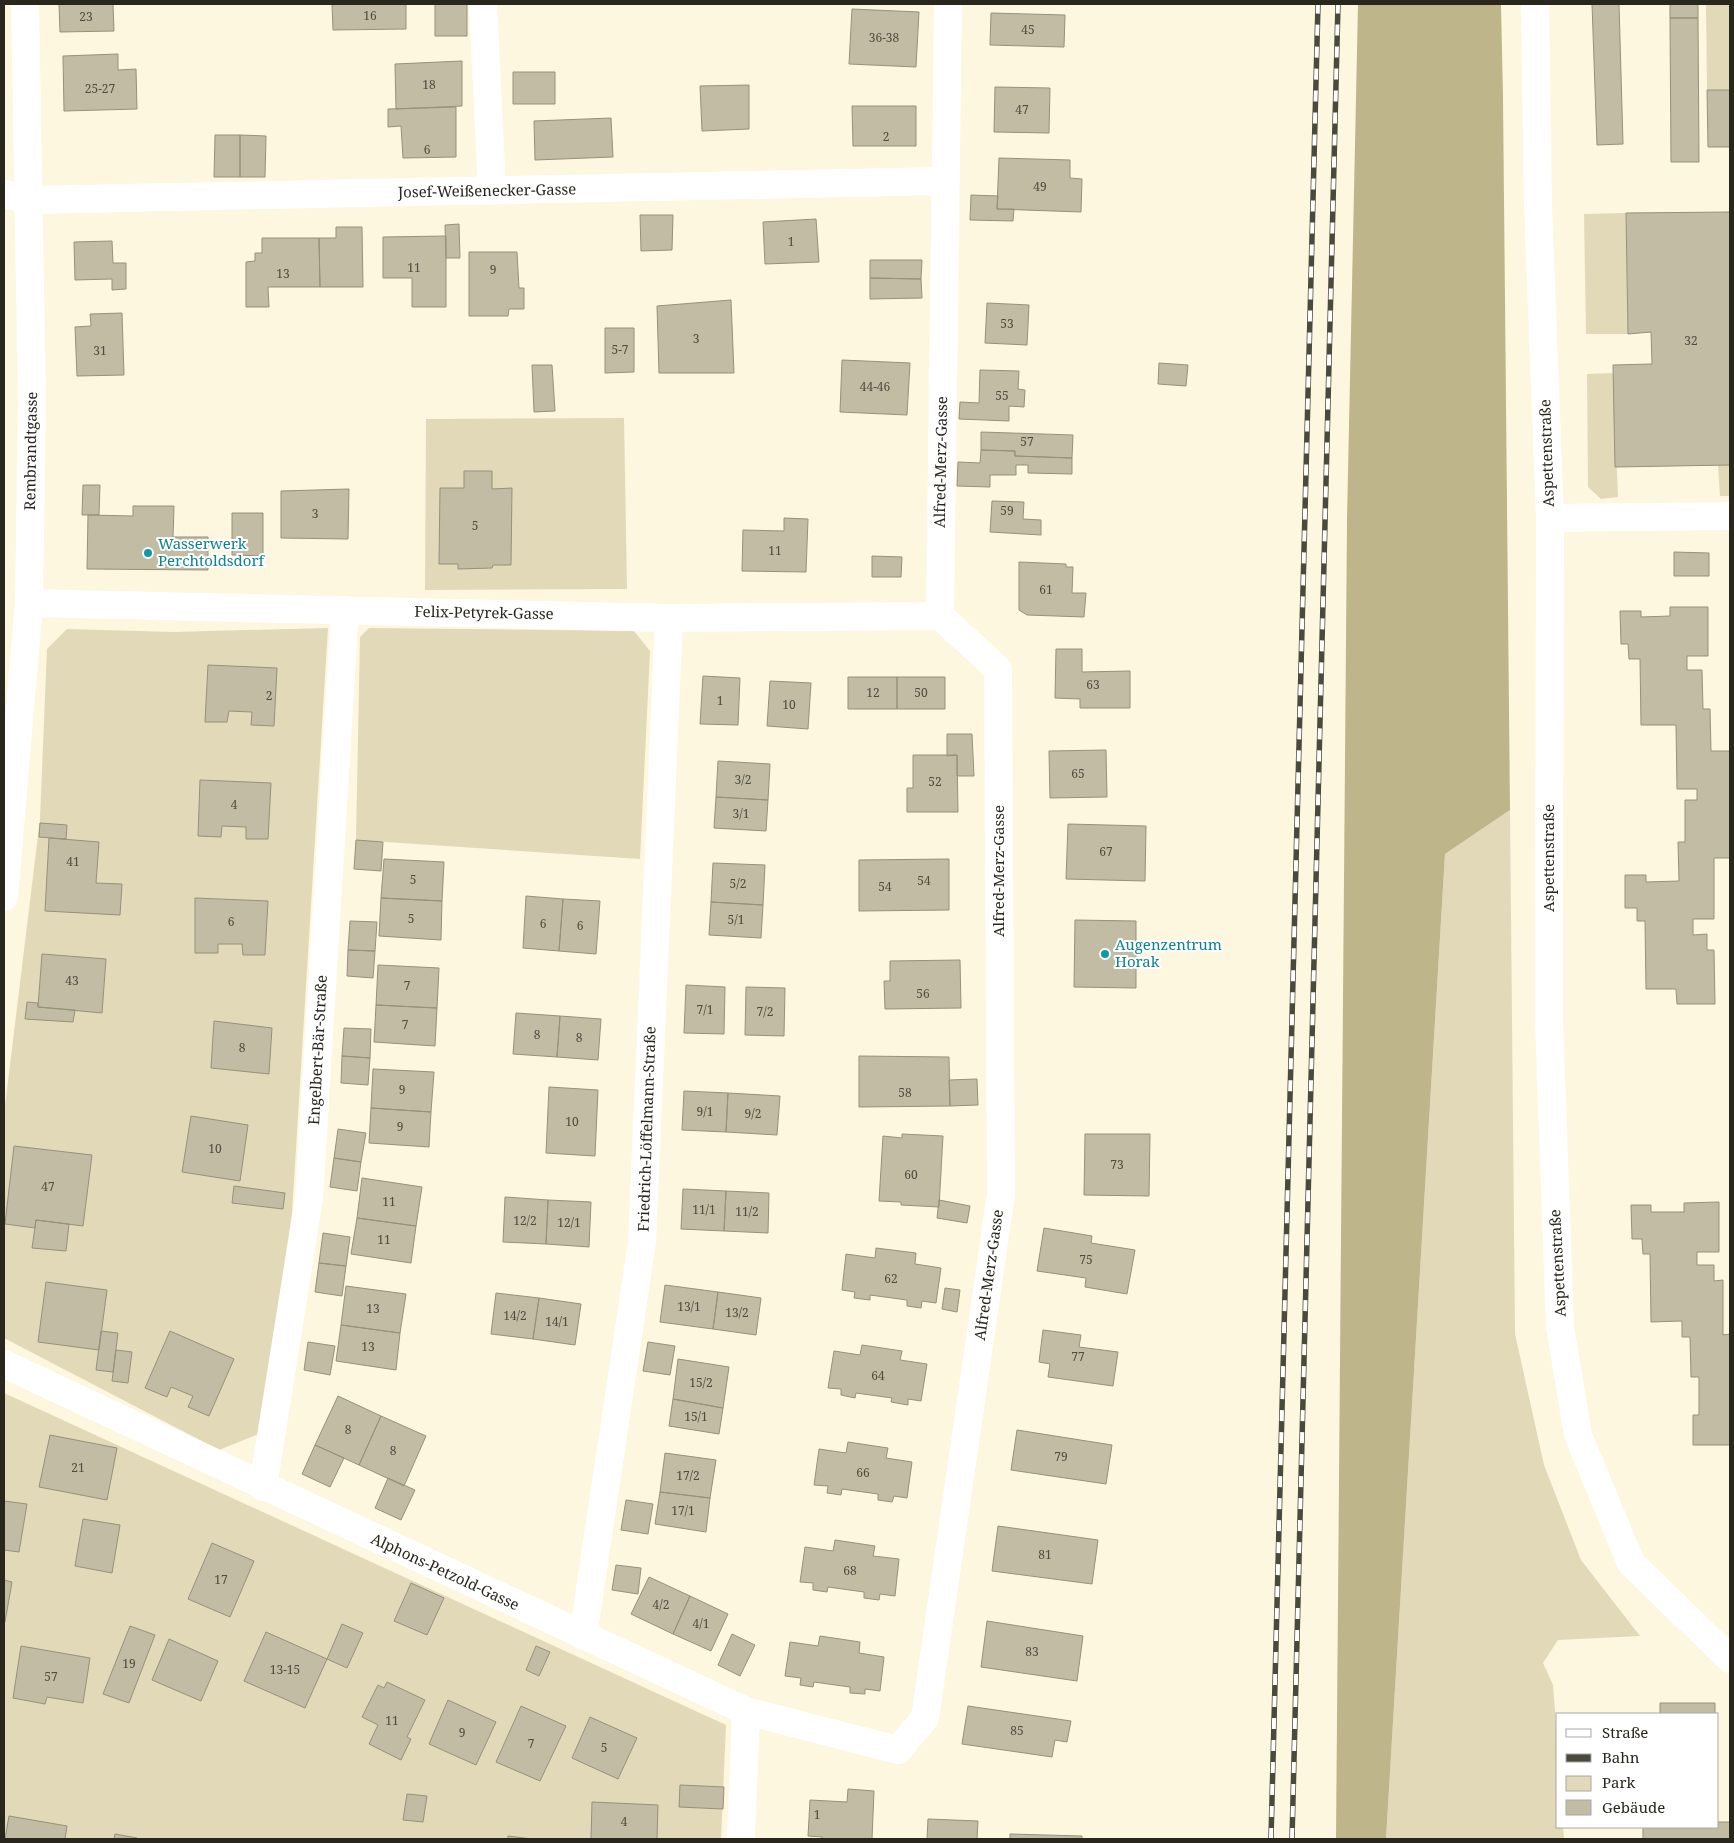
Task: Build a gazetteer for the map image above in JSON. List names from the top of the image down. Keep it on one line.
{"streets":{"street":["Josef-Weißenecker-Gasse","Rembrandtgasse","Aspettenstraße","Alfred-Merz-Gasse","Felix-Petyrek-Gasse","Engelbert-Bär-Straße","Friedrich-Löffelmann-Straße","Alphons-Petzold-Gasse"]},"crossings":[["Josef-Weißenecker-Gasse","Rembrandtgasse"],["Josef-Weißenecker-Gasse","Alfred-Merz-Gasse"],["Rembrandtgasse","Felix-Petyrek-Gasse"],["Alfred-Merz-Gasse","Felix-Petyrek-Gasse"],["Alfred-Merz-Gasse","Alphons-Petzold-Gasse"],["Felix-Petyrek-Gasse","Engelbert-Bär-Straße"],["Felix-Petyrek-Gasse","Friedrich-Löffelmann-Straße"],["Engelbert-Bär-Straße","Alphons-Petzold-Gasse"],["Friedrich-Löffelmann-Straße","Alphons-Petzold-Gasse"]],"places":["Wasserwerk Perchtoldsdorf","Augenzentrum Horak"],"house_numbers":["16","23","45","36-38","18","25-27","47","2","6","49","1","11","9","13","53","3","32","5-7","31","44-46","55","57","59","3","5","11","61","63","12","50","2","1","10","65","3/2","52","4","3/1","67","41","5","54","5/2","54","5","5/1","6","6","6","43","7","56","7/1","7/2","7","8","8","8","9","58","9/1","9/2","10","9","10","73","60","47","11","11/1","11/2","12/2","12/1","11","75","62","13/1","13","13/2","14/2","14/1","13","77","64","15/2","15/1","8","8","79","21","66","17/2","17/1","81","68","17","4/2","4/1","83","19","13-15","57","11","85","9","7","5","1","4"],"legend":["Straße","Bahn","Park","Gebäude"]}
